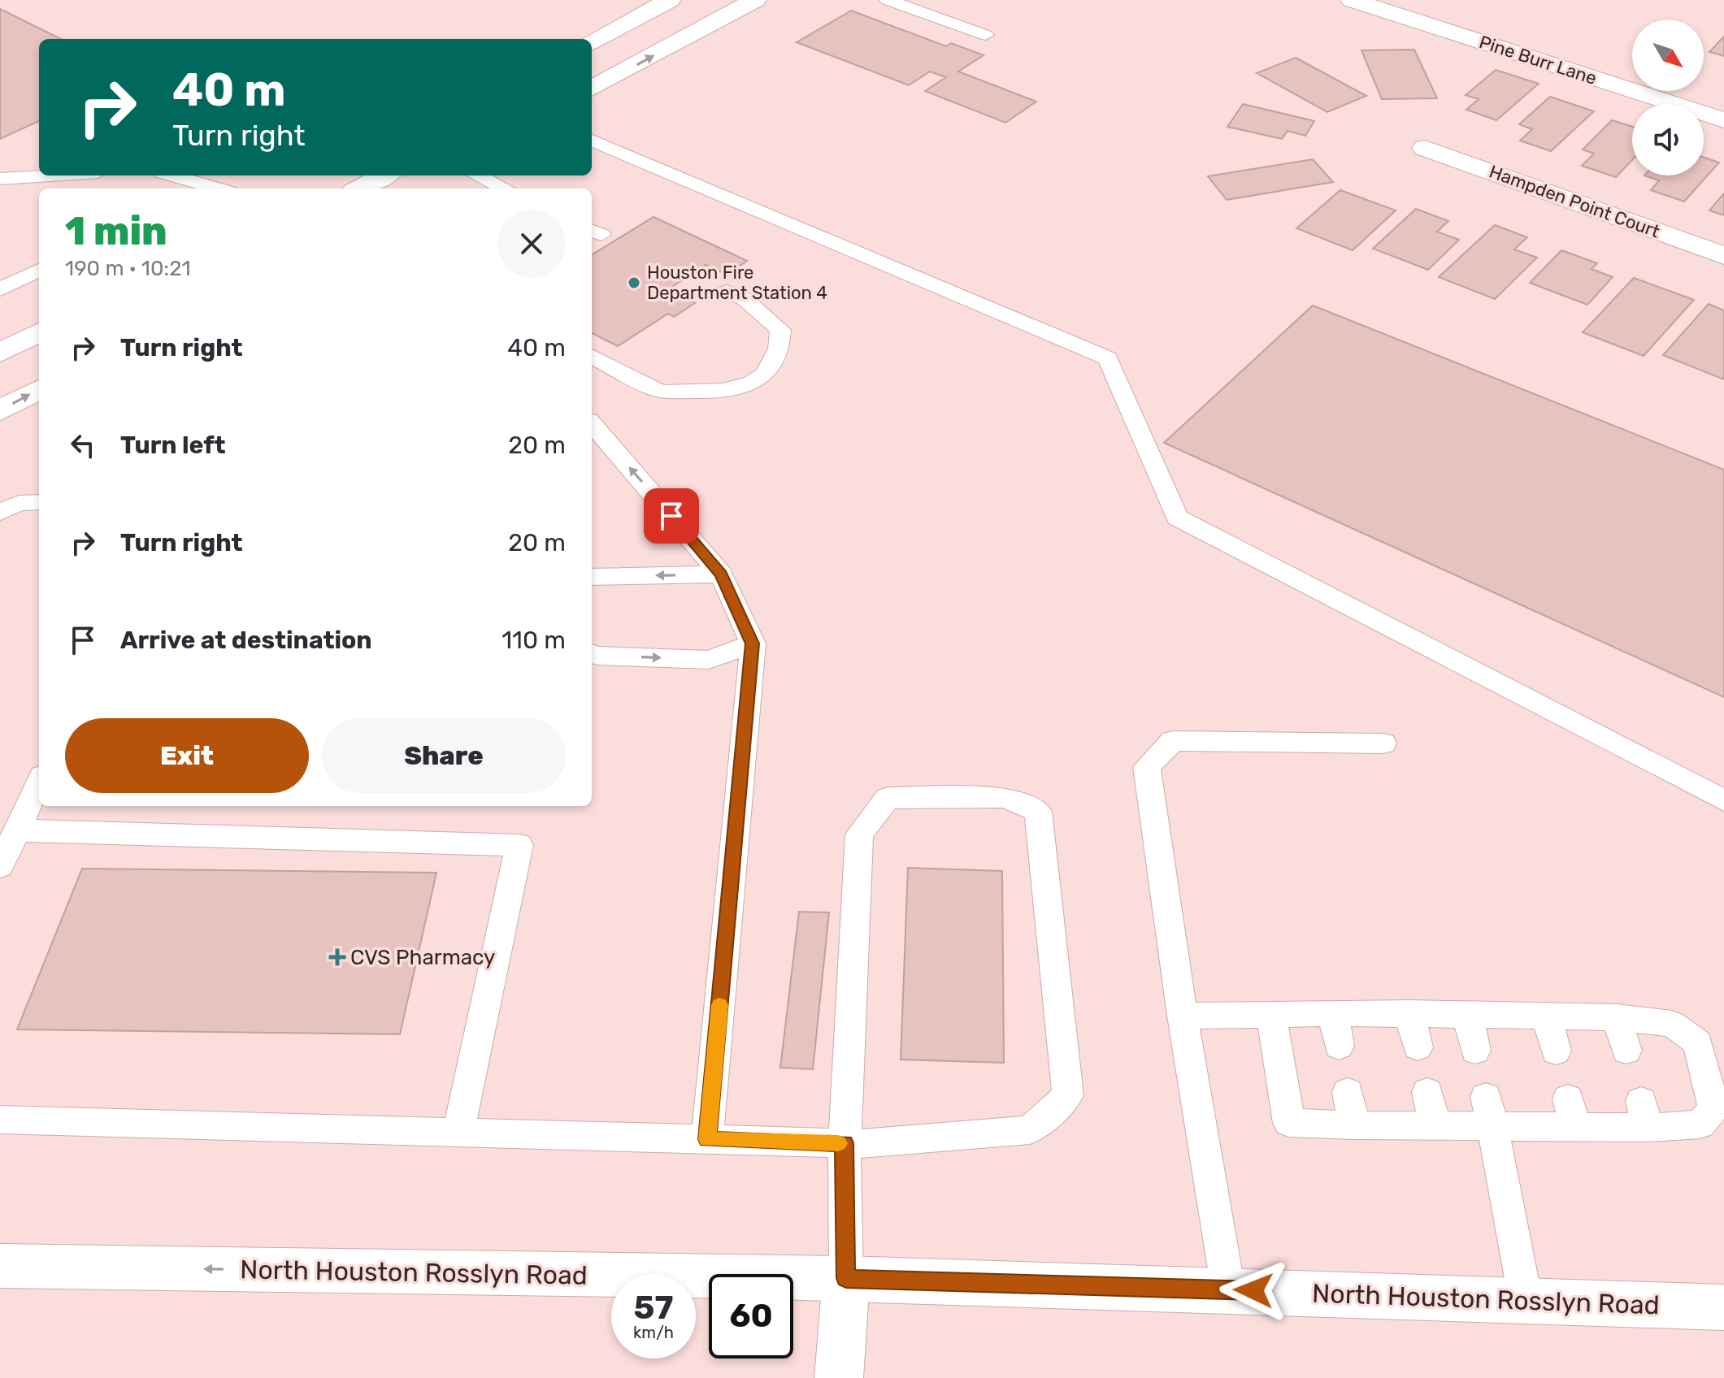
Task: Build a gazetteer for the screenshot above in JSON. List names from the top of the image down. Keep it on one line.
{"streets":{"main road":["Pine Burr Lane","Hampden Point Court","North Houston Rosslyn Road"]},"one_way":["North Houston Rosslyn Road"],"places":{"other":["Houston Fire Department Station 4"],"health":["CVS Pharmacy"]},"north":"bottom right","page":{"turn":["40 m","Turn right"],"heading":["1 min","190 m · 10:21"],"list":[{"name":"Turn right","value":"40 m"},{"name":"Turn left","value":"20 m"},{"name":"Turn right","value":"20 m"},{"name":"Arrive at destination","value":"110 m"}],"buttons":["Exit","Share"],"speed":"57 km/h","limit":"60"}}
